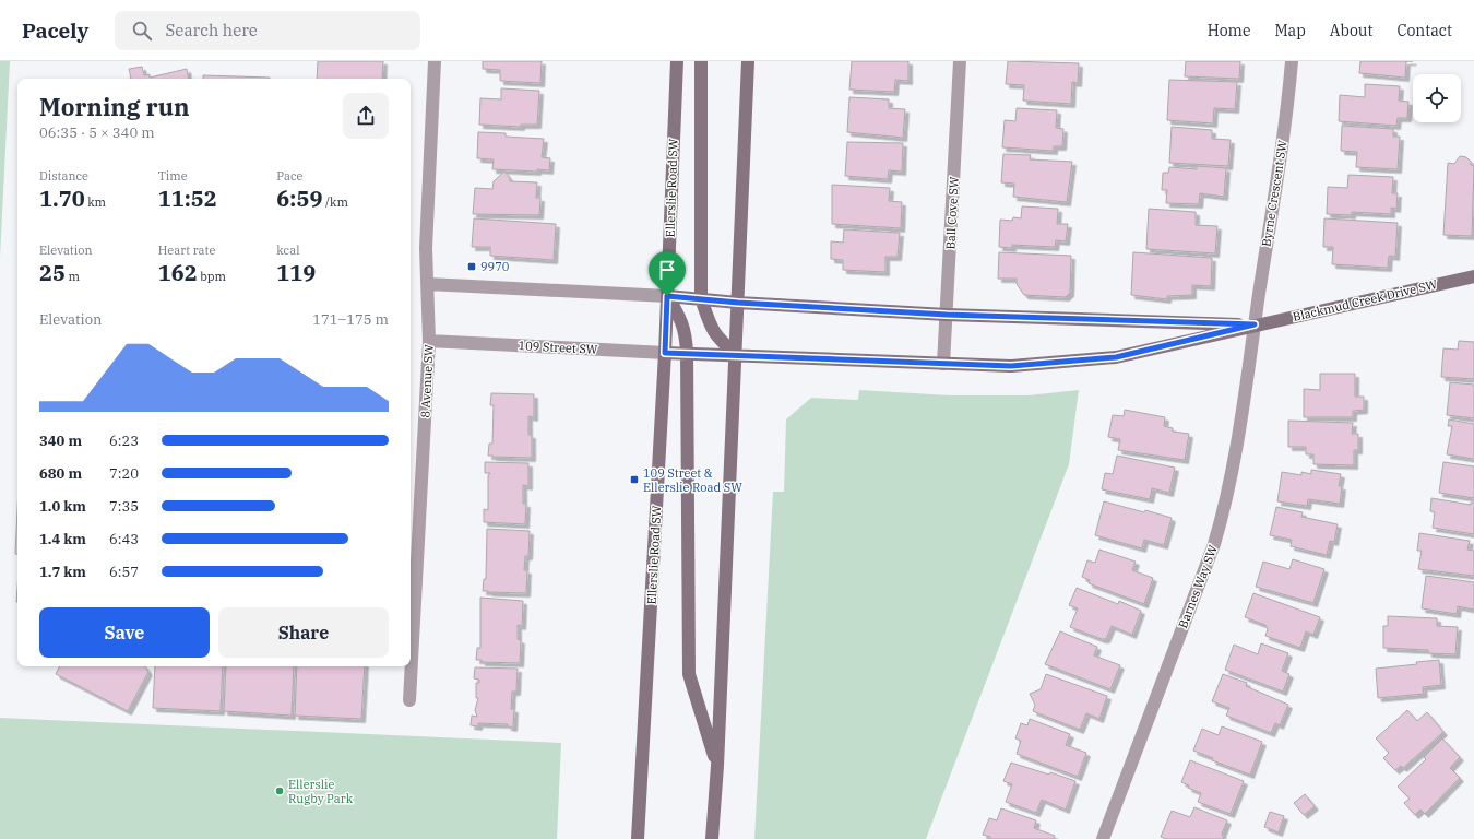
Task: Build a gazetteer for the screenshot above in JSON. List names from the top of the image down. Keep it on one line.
{"streets":{"main road":["Ellerslie Road SW","Blackmud Creek Drive SW","109 Street SW"],"street":["Byrne Crescent SW","Ball Cove SW","8 Avenue SW","Barnes Way SW"]},"crossings":[["Ellerslie Road SW","Blackmud Creek Drive SW"],["Ellerslie Road SW","109 Street SW"],["Byrne Crescent SW","Blackmud Creek Drive SW"],["Byrne Crescent SW","Barnes Way SW"],["Ball Cove SW","Blackmud Creek Drive SW"],["Blackmud Creek Drive SW","109 Street SW"],["Blackmud Creek Drive SW","Barnes Way SW"],["109 Street SW","8 Avenue SW"]],"places":{"transit":["9970","109 Street & Ellerslie Road SW"],"other":["Ellerslie Rugby Park"]},"page":{"header":"Pacely","search":"Search here","nav":["Home","Map","About","Contact"],"heading":["Morning run","06:35 · 5 × 340 m"],"stats":[["Distance","1.70 km"],["Time","11:52"],["Pace","6:59 /km"],["Elevation","25 m"],["Heart rate","162 bpm"],["kcal","119"]],"chart":["Elevation","171–175 m"],"list":[{"name":"340 m","note":"6:23"},{"name":"680 m","note":"7:20"},{"name":"1.0 km","note":"7:35"},{"name":"1.4 km","note":"6:43"},{"name":"1.7 km","note":"6:57"}],"buttons":["Save","Share"]}}
